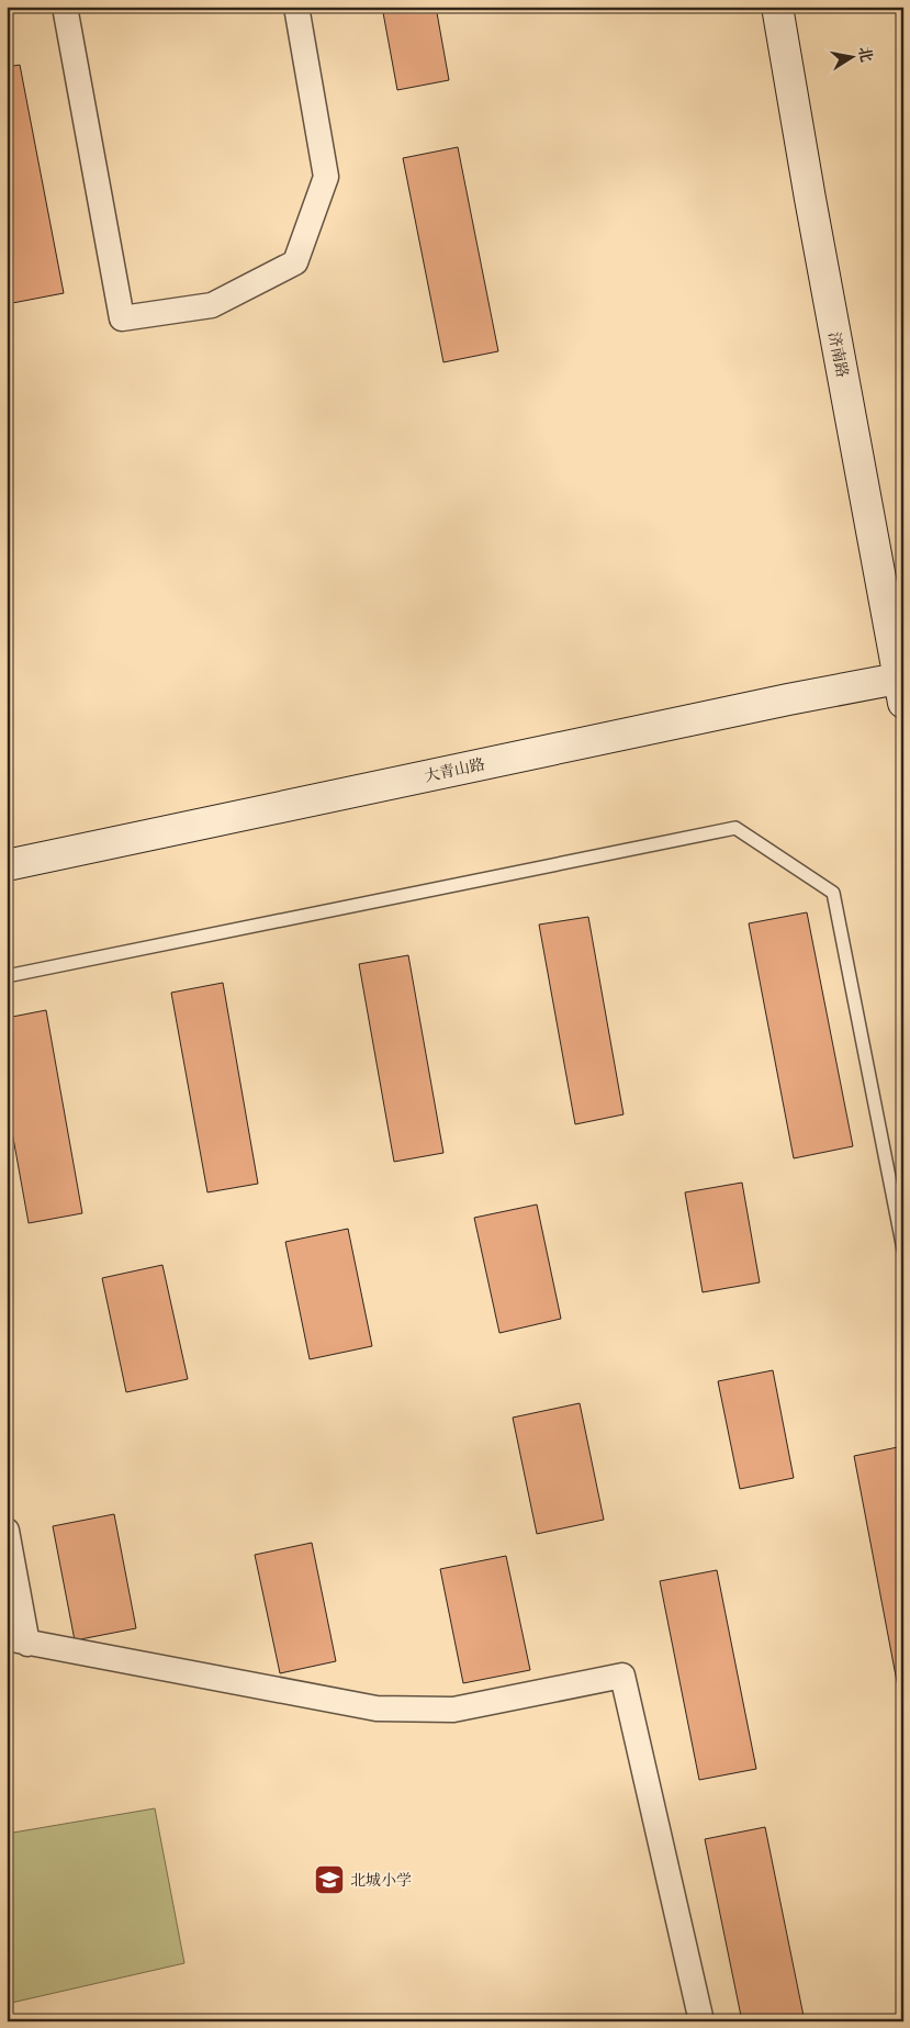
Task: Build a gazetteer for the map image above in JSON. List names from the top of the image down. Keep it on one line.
{"streets":{"street":["济南路","大青山路"]},"crossings":[["济南路","大青山路"]],"places":{"school or university":["北城小学"]},"north":"right"}
